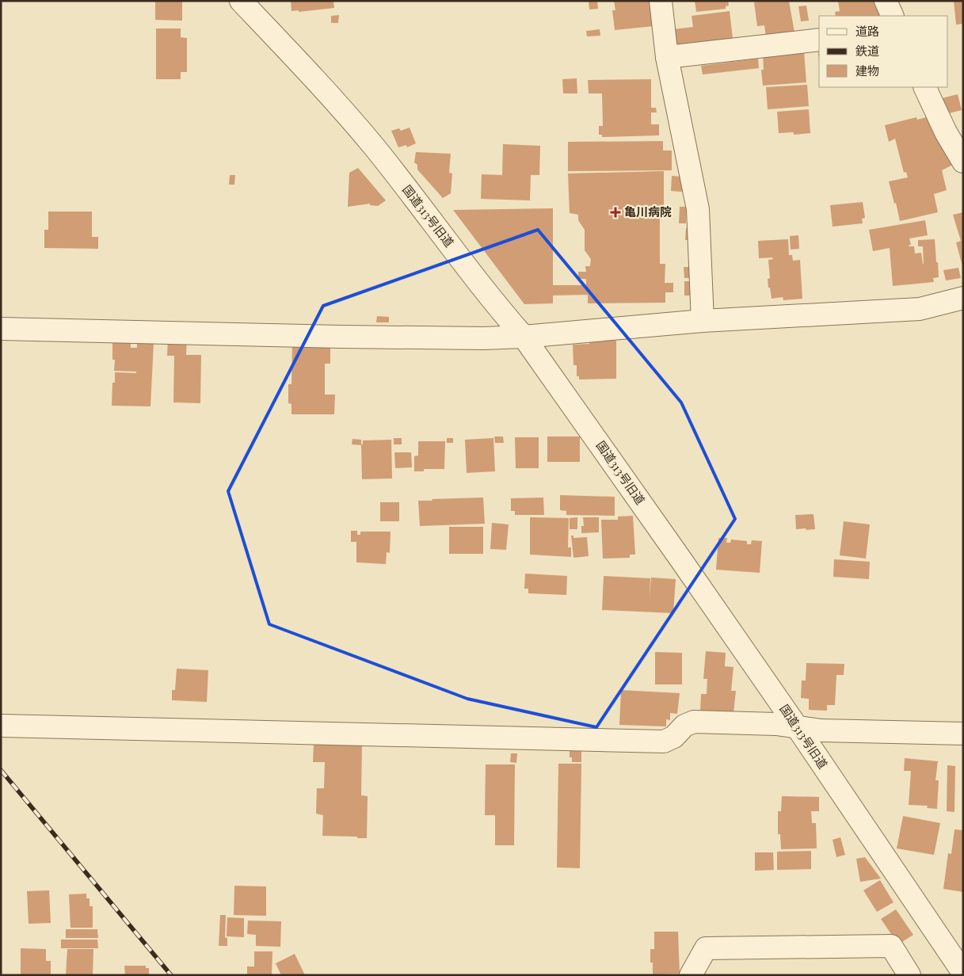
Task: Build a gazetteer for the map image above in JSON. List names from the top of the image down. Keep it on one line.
{"streets":{"street":["国道313号旧道"]},"places":{"health":["亀川病院"]},"legend":["道路","鉄道","建物"]}
